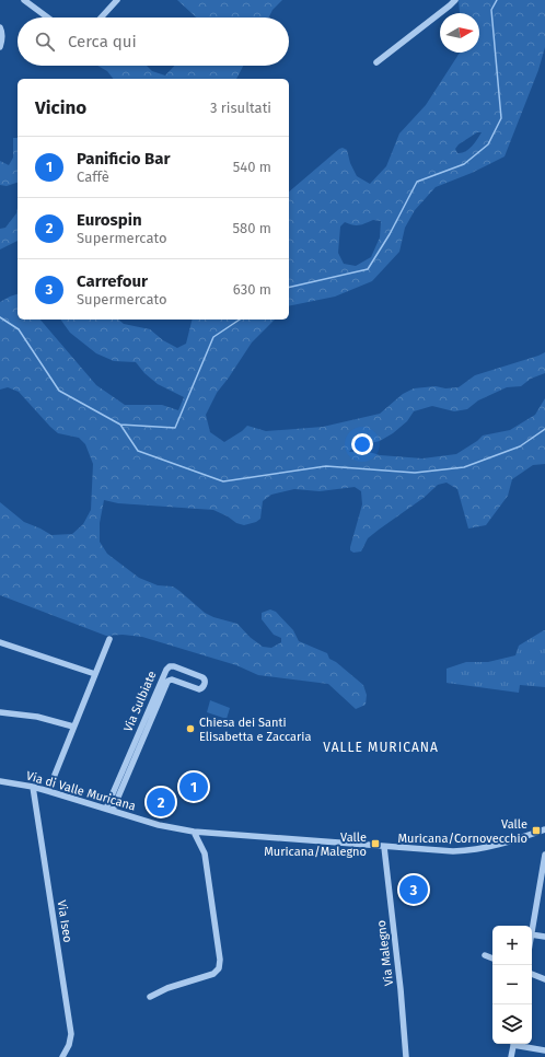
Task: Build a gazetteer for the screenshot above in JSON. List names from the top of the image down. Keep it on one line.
{"streets":{"street":["Via Sulbiate","Via di Valle Muricana","Via Iseo","Via Malegno"]},"crossings":[["Via Sulbiate","Via di Valle Muricana"],["Via di Valle Muricana","Via Iseo"],["Via di Valle Muricana","Via Malegno"]],"districts":["VALLE MURICANA"],"places":{"other":["Chiesa dei Santi Elisabetta e Zaccaria"],"transit":["Valle Muricana/Cornovecchio","Valle Muricana/Malegno"]},"north":"right","page":{"search":"Cerca qui","heading":["Vicino","3 risultati"],"list":[{"mark":"1","name":"Panificio Bar","note":"Caffè","value":"540 m"},{"mark":"2","name":"Eurospin","note":"Supermercato","value":"580 m"},{"mark":"3","name":"Carrefour","note":"Supermercato","value":"630 m"}],"pins":["1","2","3"],"map_buttons":["+","−"]}}
